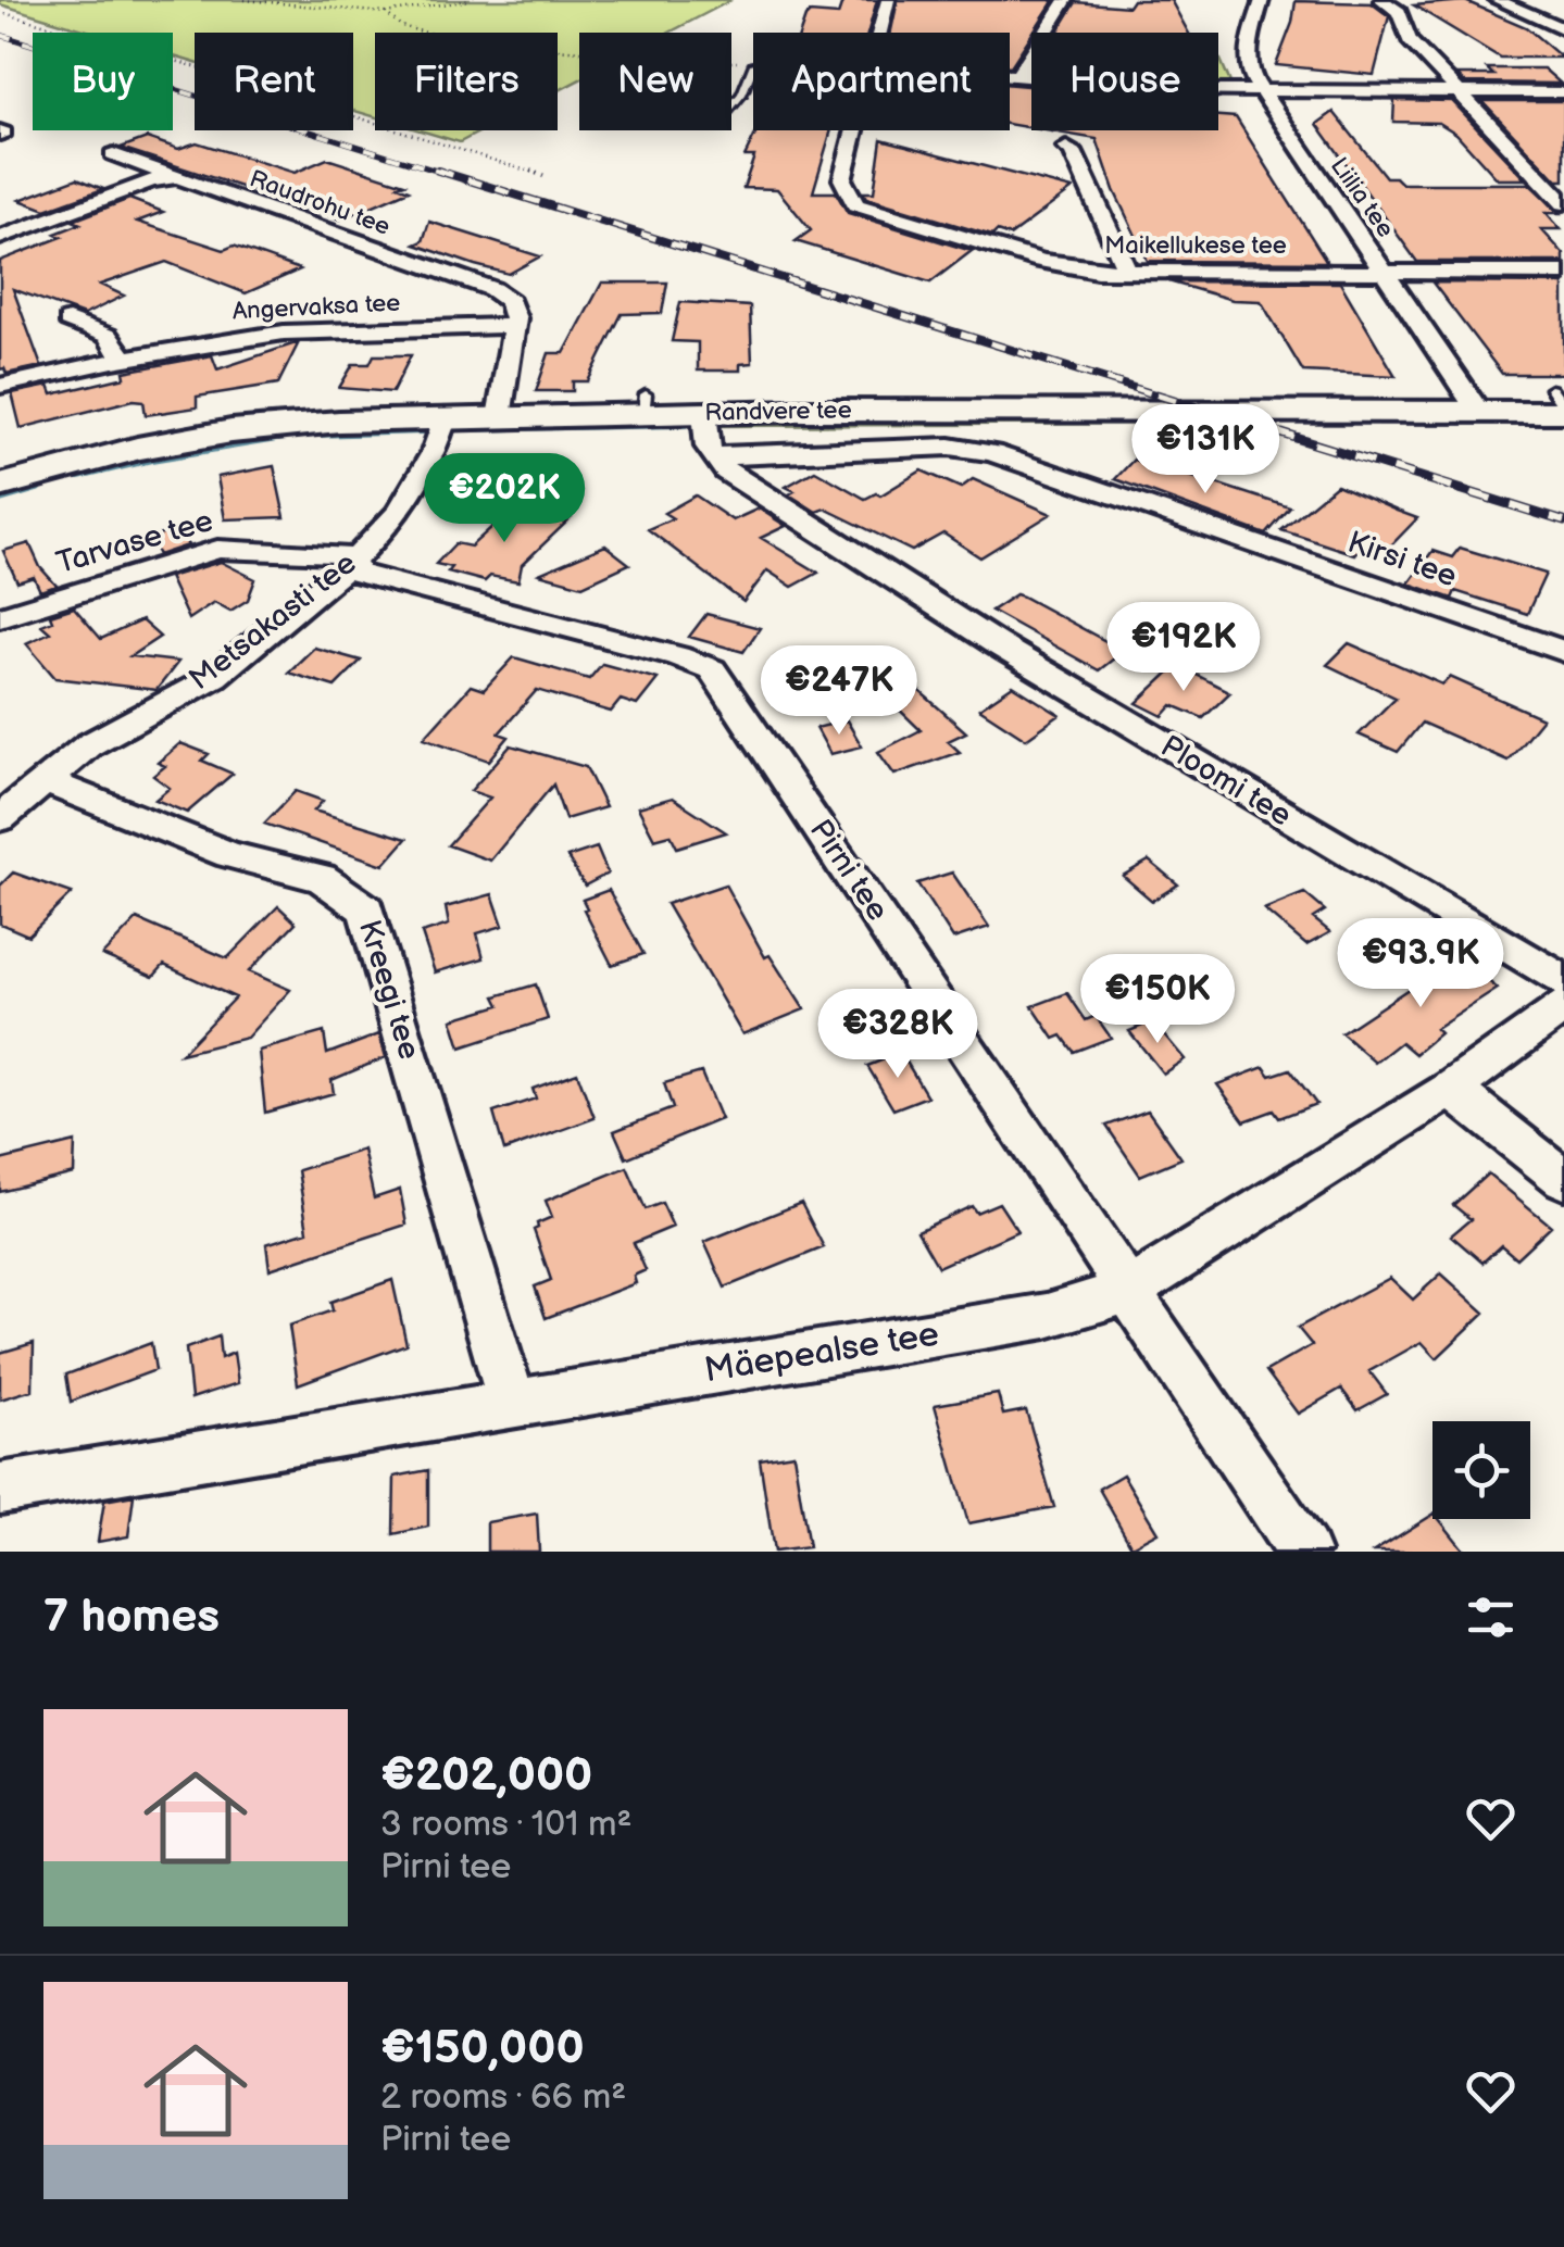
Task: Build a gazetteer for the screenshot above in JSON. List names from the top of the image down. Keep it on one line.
{"streets":{"street":["Liilia tee","Raudrohu tee","Maikellukese tee","Angervaksa tee","Randvere tee","Tarvase tee","Kirsi tee","Metsakasti tee","Ploomi tee","Pirni tee","Kreegi tee","Mäepealse tee"]},"crossings":[["Liilia tee","Maikellukese tee"],["Liilia tee","Randvere tee"],["Raudrohu tee","Angervaksa tee"],["Randvere tee","Metsakasti tee"],["Tarvase tee","Metsakasti tee"],["Tarvase tee","Pirni tee"],["Kirsi tee","Ploomi tee"],["Metsakasti tee","Pirni tee"],["Metsakasti tee","Kreegi tee"],["Pirni tee","Mäepealse tee"],["Kreegi tee","Mäepealse tee"]],"page":{"chip":["Buy","Rent","Filters","New","Apartment","House"],"price":["€131K","€202K","€192K","€247K","€93.9K","€150K","€328K"],"heading":"7 homes","list":[{"name":"€202,000","note":"3 rooms · 101 m² · Pirni tee"},{"name":"€150,000","note":"2 rooms · 66 m² · Pirni tee"}]}}
